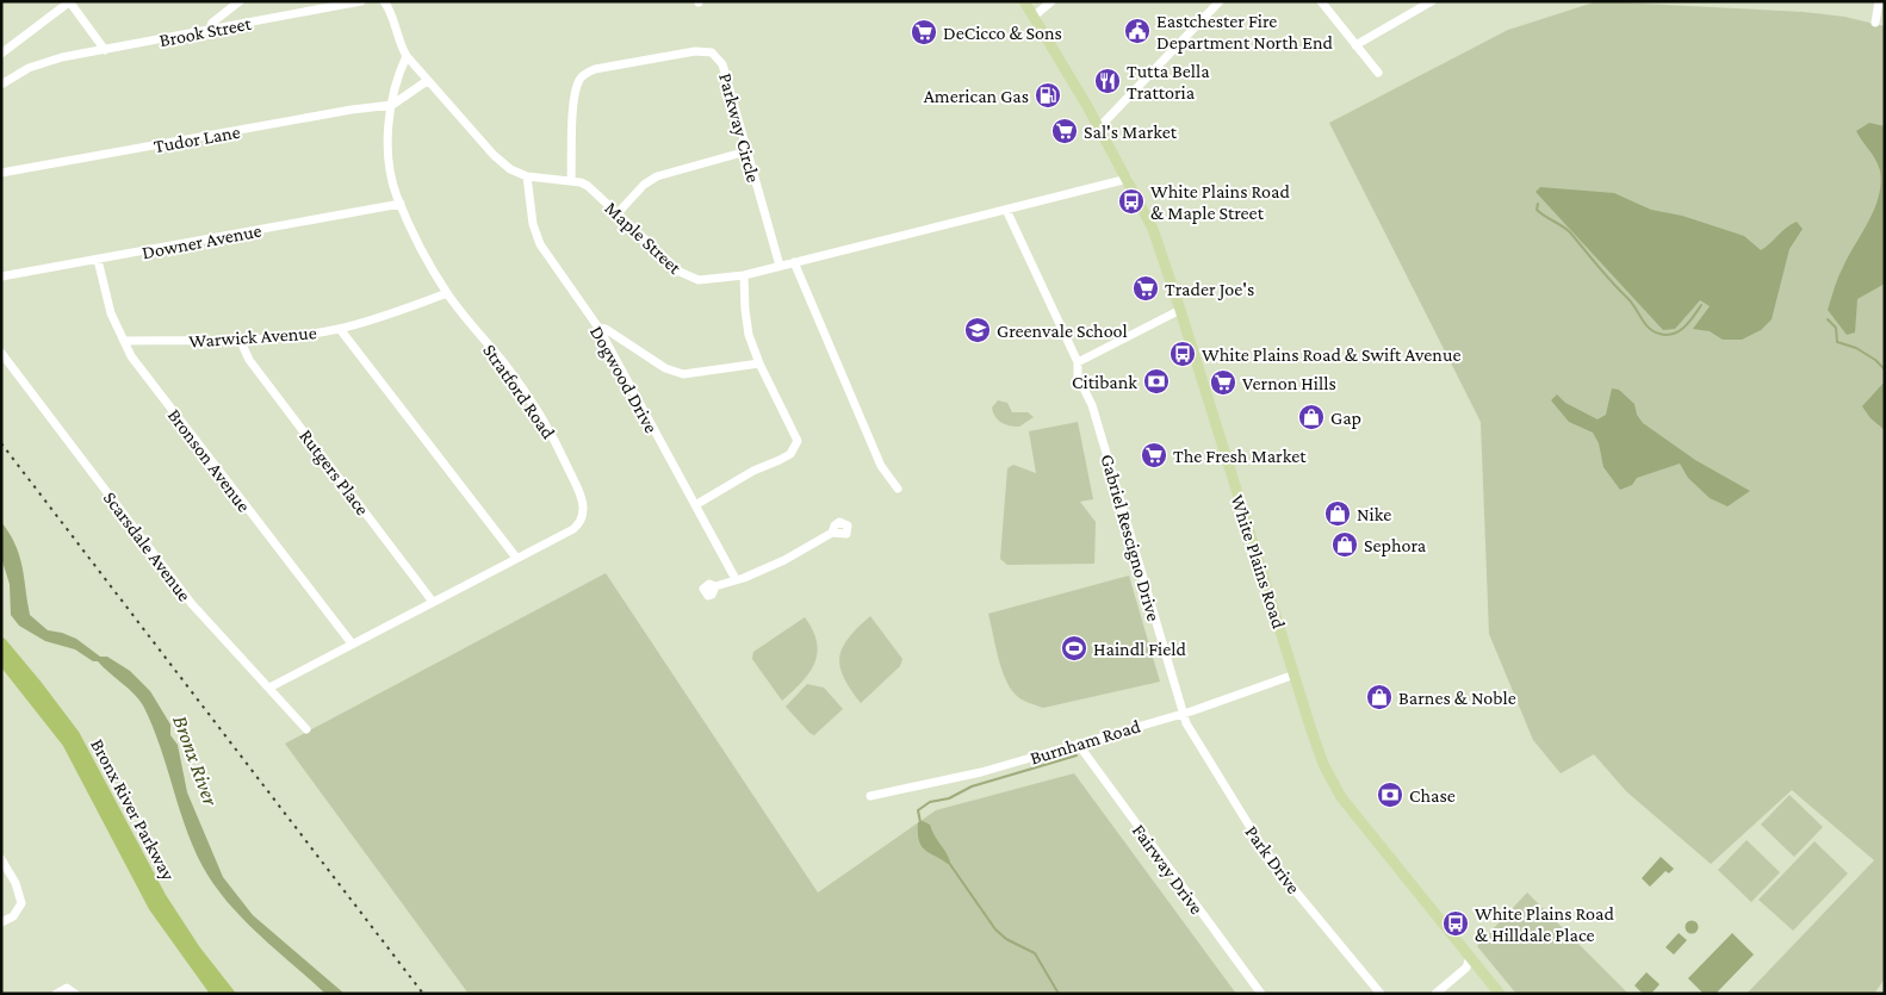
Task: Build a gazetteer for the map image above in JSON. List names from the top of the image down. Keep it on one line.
{"streets":{"highway":["Bronx River Parkway"],"main road":["White Plains Road"],"street":["Brook Street","Parkway Circle","Tudor Lane","Maple Street","Downer Avenue","Warwick Avenue","Dogwood Drive","Stratford Road","Bronson Avenue","Rutgers Place","Gabriel Rescigno Drive","Scarsdale Avenue","Burnham Road","Park Drive","Fairway Drive"]},"crossings":[["Parkway Circle","Maple Street"],["Tudor Lane","Stratford Road"],["Maple Street","Dogwood Drive"],["Maple Street","Stratford Road"],["Maple Street","Gabriel Rescigno Drive"],["Maple Street","White Plains Road"],["Downer Avenue","Stratford Road"],["Downer Avenue","Bronson Avenue"],["Warwick Avenue","Stratford Road"],["Warwick Avenue","Bronson Avenue"],["Warwick Avenue","Rutgers Place"],["Stratford Road","Bronson Avenue"],["Stratford Road","Rutgers Place"],["Stratford Road","Scarsdale Avenue"],["Gabriel Rescigno Drive","Burnham Road"],["Gabriel Rescigno Drive","Park Drive"],["White Plains Road","Burnham Road"],["Burnham Road","Park Drive"],["Burnham Road","Fairway Drive"]],"water":["Bronx River"],"places":{"public building":["Eastchester Fire Department North End"],"supermarket":["DeCicco & Sons","Sal's Market","Trader Joe's","Vernon Hills","The Fresh Market"],"restaurant":["Tutta Bella Trattoria"],"fuel station":["American Gas"],"bus stop":["White Plains Road & Maple Street","White Plains Road & Swift Avenue","White Plains Road & Hilldale Place"],"school or university":["Greenvale School"],"bank":["Citibank","Chase"],"shop":["Gap","Nike","Sephora","Barnes & Noble"],"sports":["Haindl Field"]}}
